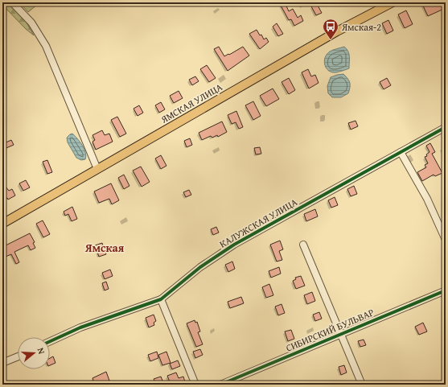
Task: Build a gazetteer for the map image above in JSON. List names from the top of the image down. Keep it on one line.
{"streets":{"main road":["ЯМСКАЯ УЛИЦА"],"street":["КАЛУЖСКАЯ УЛИЦА","СИБИРСКИЙ БУЛЬВАР"]},"districts":["Ямская"],"places":{"bus stop":["Ямская-2"]},"north":"right"}
